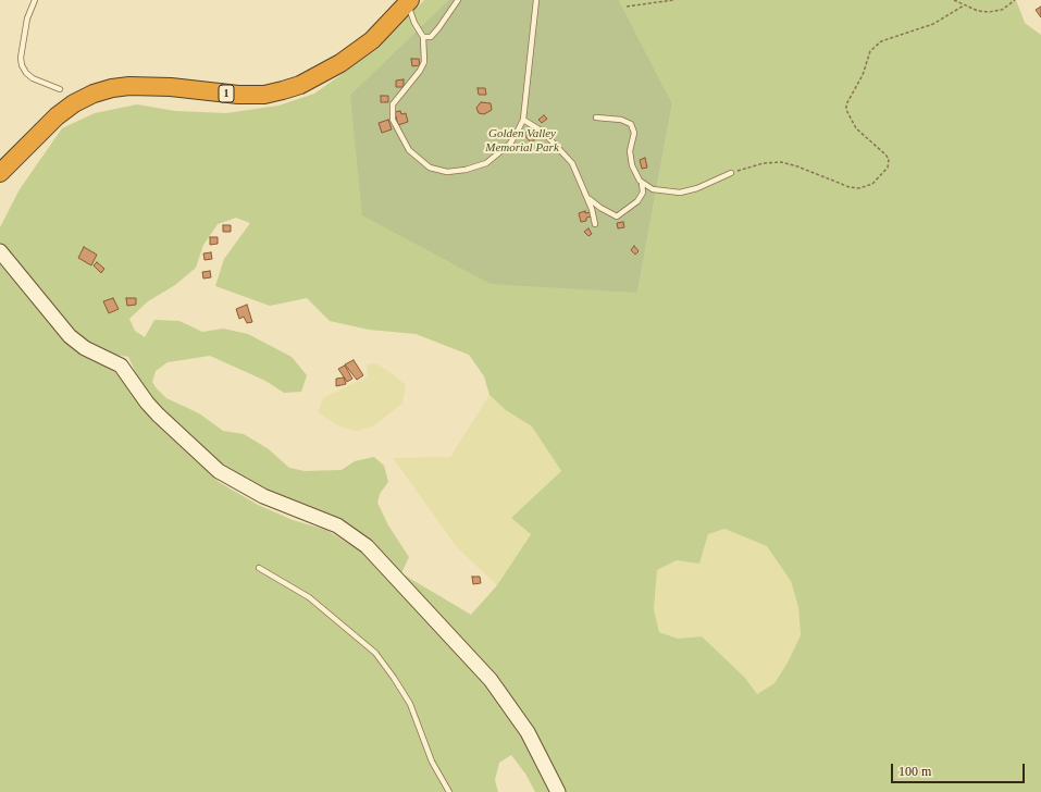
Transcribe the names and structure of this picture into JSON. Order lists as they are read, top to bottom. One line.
{"streets":{"highway":["1"]},"parks":["Golden Valley Memorial Park"],"scale_bar":"100 m"}
